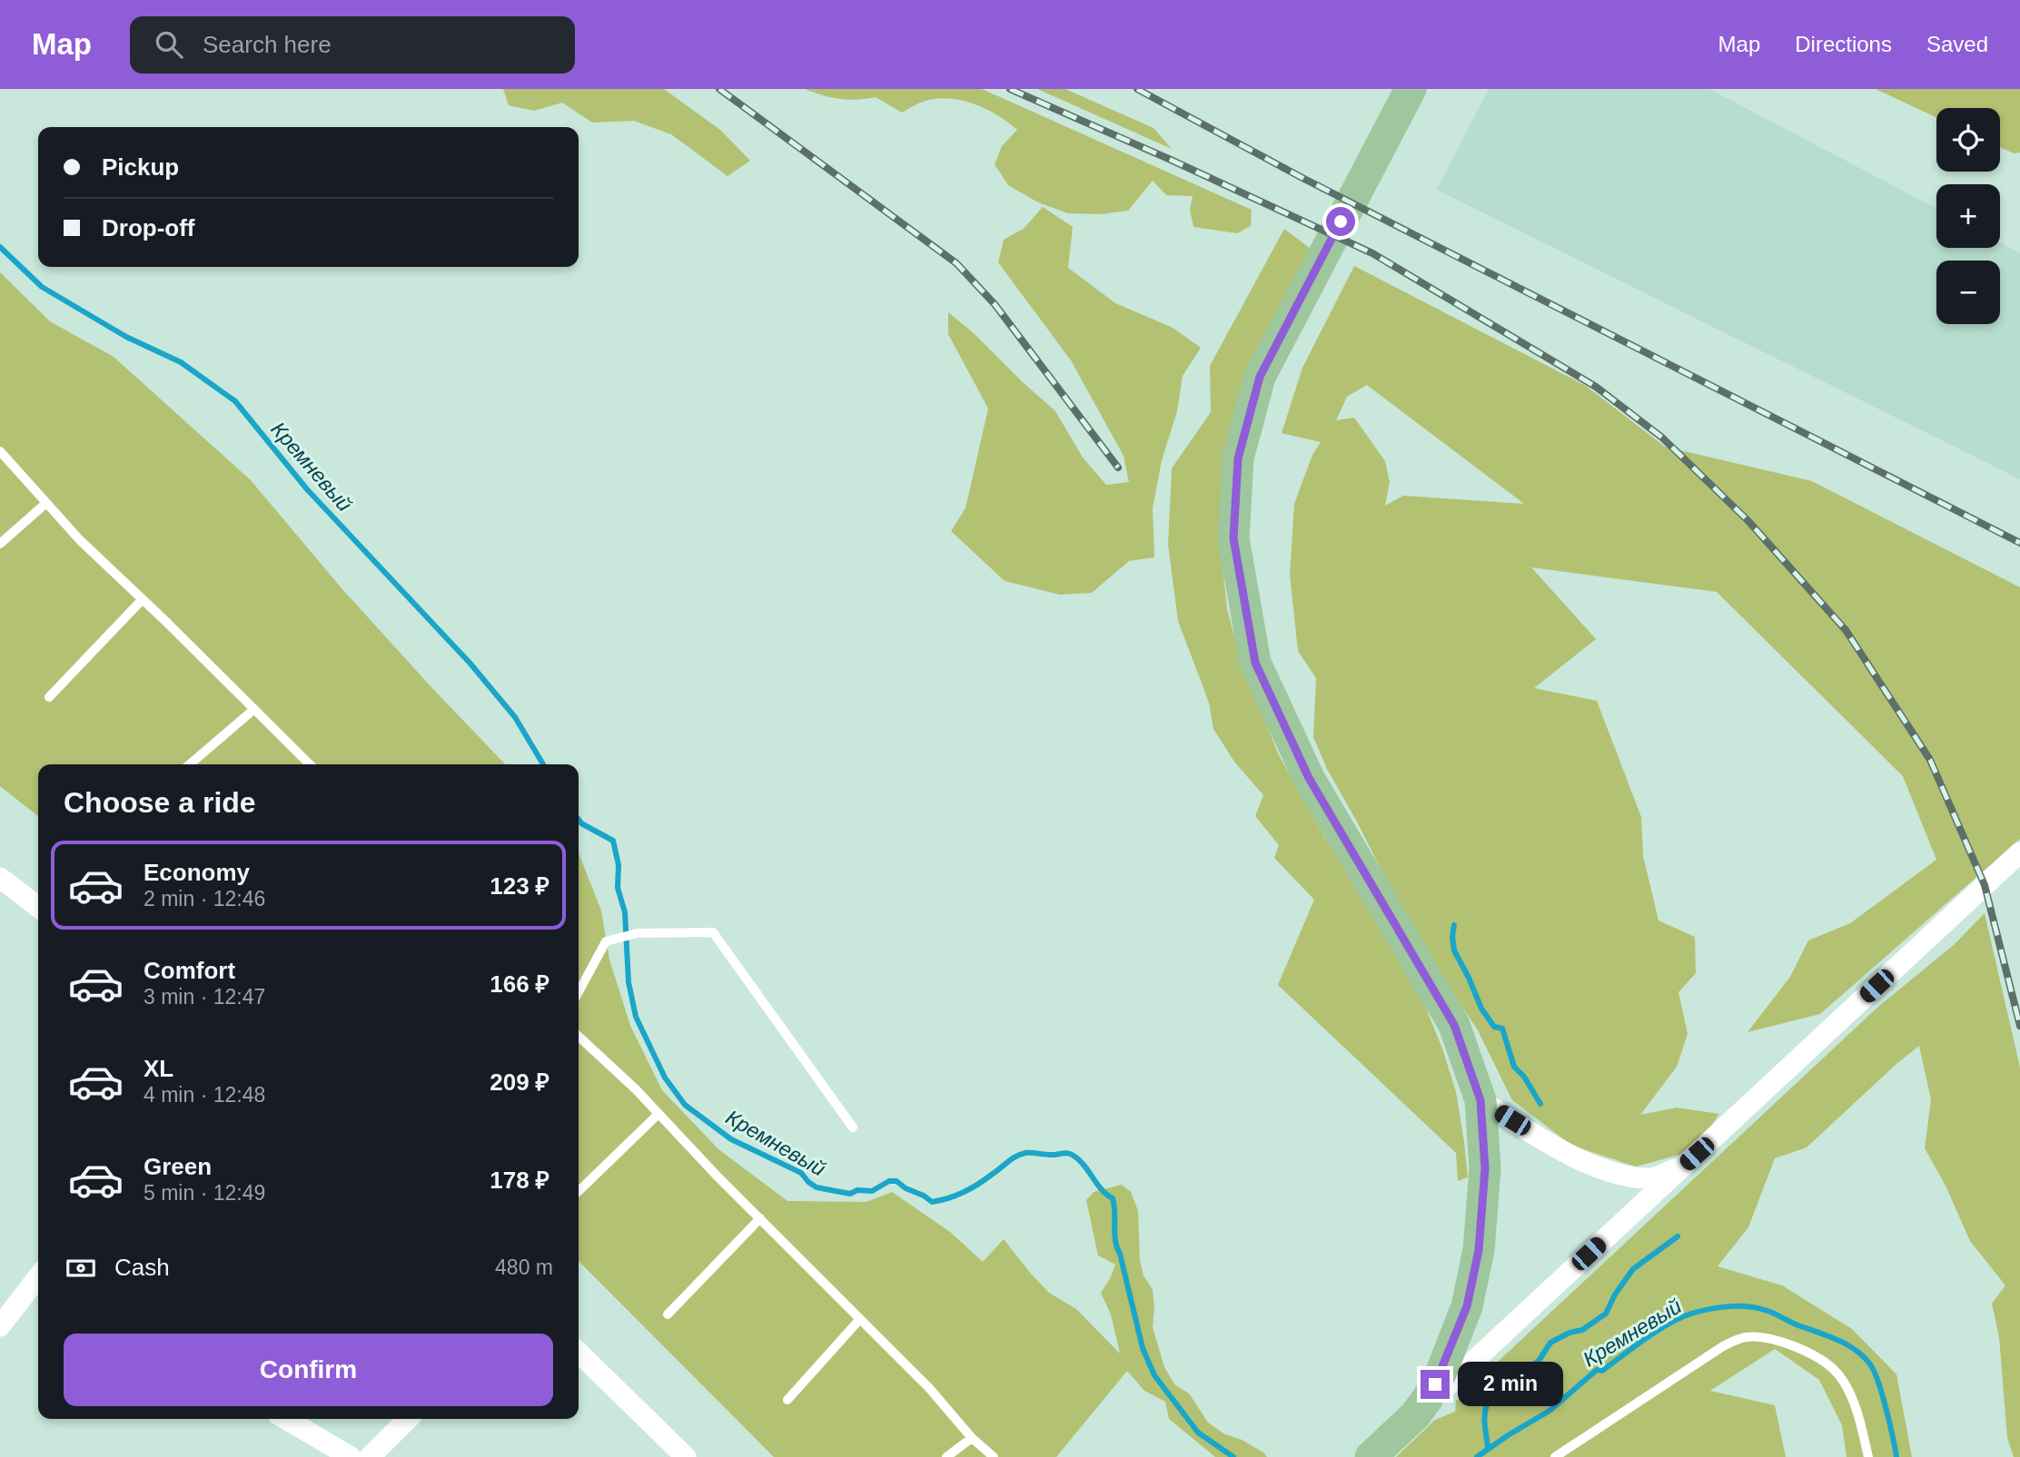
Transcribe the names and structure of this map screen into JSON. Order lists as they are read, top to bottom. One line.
{"water":["Кремневый"],"page":{"header":"Map","search":"Search here","nav":["Map","Directions","Saved"],"map_buttons":["+","−"],"banner":["Pickup","Drop-off"],"heading":"Choose a ride","list":[{"name":"Economy","note":"2 min · 12:46","value":"123 ₽"},{"name":"Comfort","note":"3 min · 12:47","value":"166 ₽"},{"name":"XL","note":"4 min · 12:48","value":"209 ₽"},{"name":"Green","note":"5 min · 12:49","value":"178 ₽"}],"pay":["Cash","480 m"],"buttons":"Confirm","bubble":"2 min"}}
